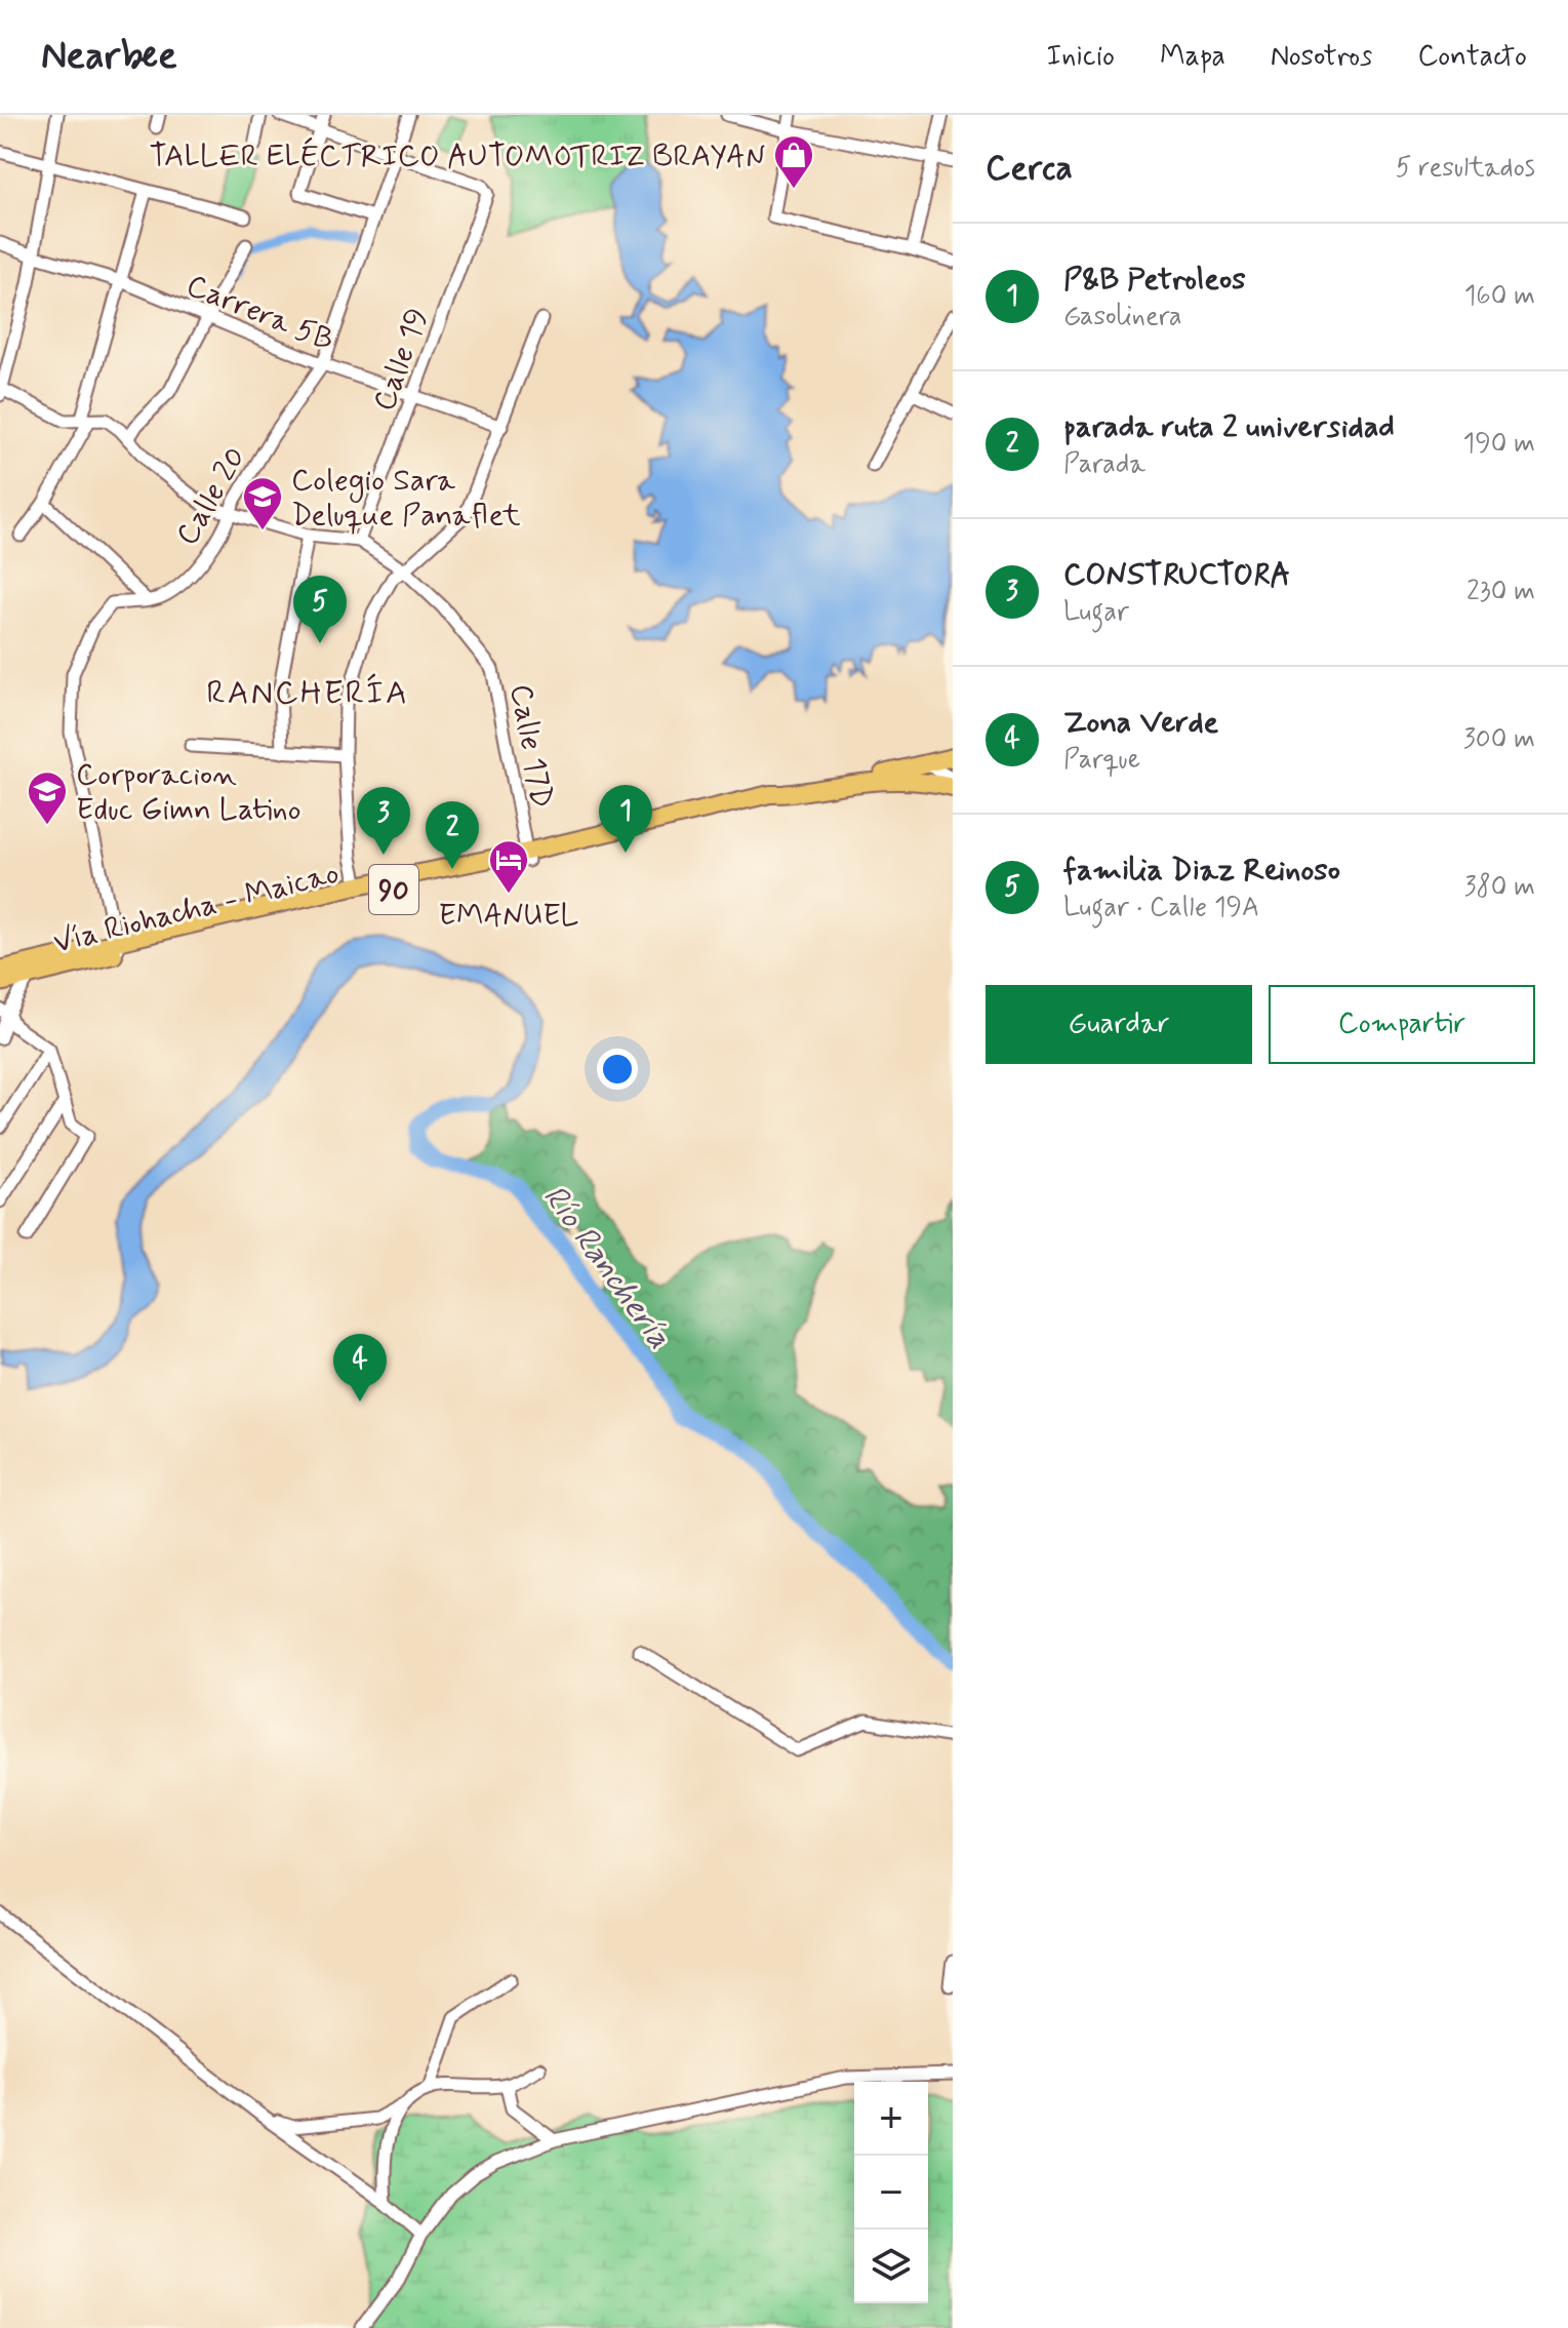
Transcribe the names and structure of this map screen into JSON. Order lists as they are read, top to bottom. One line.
{"streets":{"highway":["90","Vía Riohacha - Maicao"],"street":["Carrera 5B","Calle 19","Calle 20","Calle 17D"]},"crossings":[["Carrera 5B","Calle 19"],["Carrera 5B","Calle 20"],["Calle 19","Calle 20"],["Calle 19","Calle 17D"],["Calle 20","Vía Riohacha - Maicao"],["Calle 17D","Vía Riohacha - Maicao"],["90","Vía Riohacha - Maicao"]],"districts":["RANCHERÍA"],"water":["Río Ranchería"],"places":{"shop":["TALLER ELÉCTRICO AUTOMOTRIZ BRAYAN"],"school or university":["Colegio Sara Deluque Panaflet","Corporacion Educ Gimn Latino"],"hotel":["EMANUEL"]},"page":{"header":"Nearbee","nav":["Inicio","Mapa","Nosotros","Contacto"],"heading":["Cerca","5 resultados"],"list":[{"mark":"1","name":"P&B Petroleos","note":"Gasolinera","value":"160 m"},{"mark":"2","name":"parada ruta 2 universidad","note":"Parada","value":"190 m"},{"mark":"3","name":"CONSTRUCTORA","note":"Lugar","value":"230 m"},{"mark":"4","name":"Zona Verde","note":"Parque","value":"300 m"},{"mark":"5","name":"familia Diaz Reinoso","note":"Lugar · Calle 19A","value":"380 m"}],"pins":["5","1","3","2","4"],"buttons":["Guardar","Compartir"],"map_buttons":["+","−"]}}
